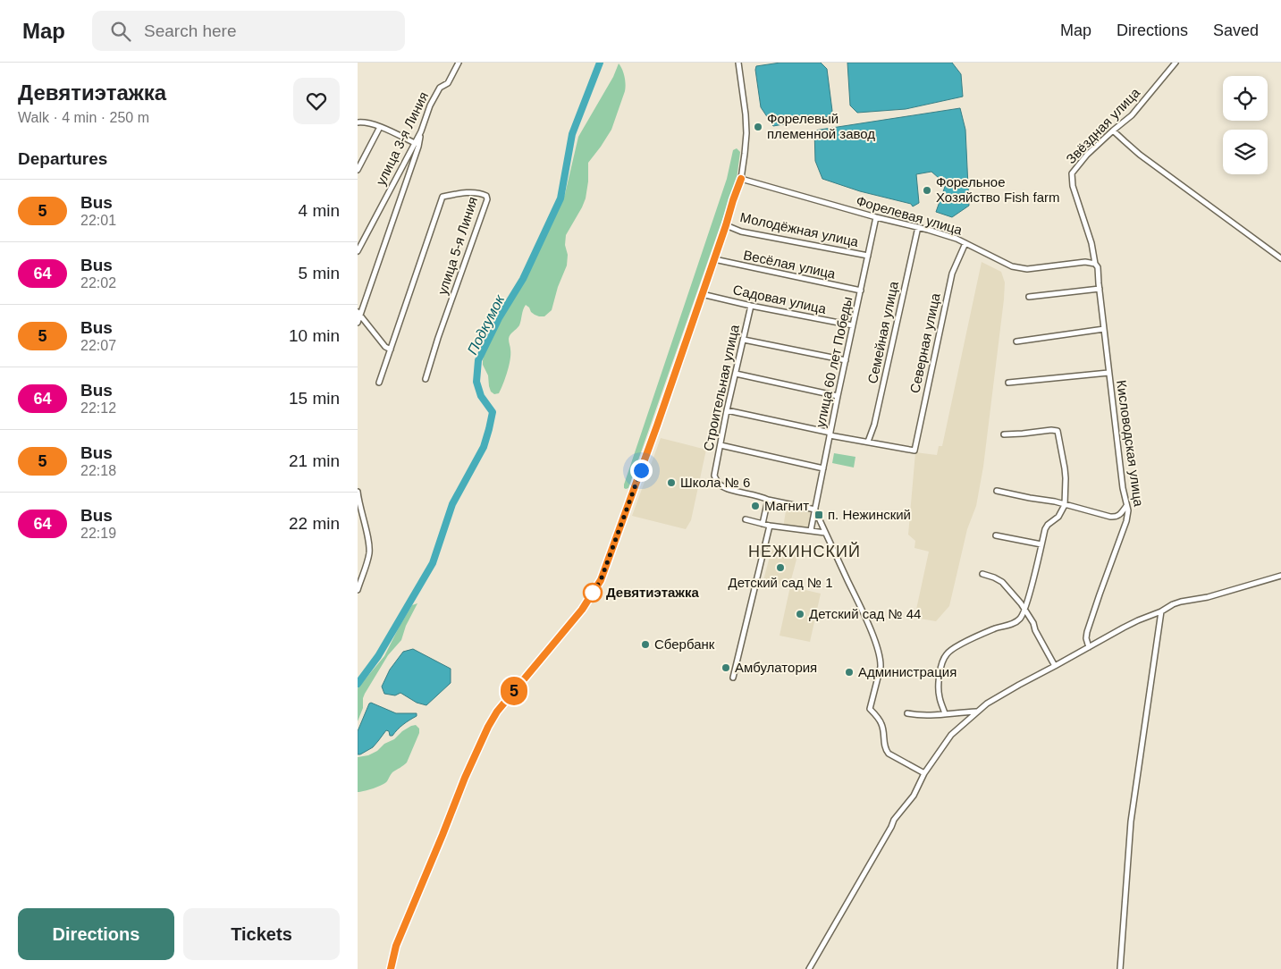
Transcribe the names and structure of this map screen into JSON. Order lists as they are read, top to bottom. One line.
{"streets":{"street":["Звёздная улица","улица 3-я Линия","Форелевая улица","Молодёжная улица","улица 5-я Линия","Весёлая улица","Садовая улица","Семейная улица","Северная улица","улица 60 лет Победы","Строительная улица","Кисловодская улица"]},"crossings":[["Звёздная улица","Форелевая улица"],["Звёздная улица","Кисловодская улица"],["Форелевая улица","Семейная улица"],["Форелевая улица","Северная улица"],["Форелевая улица","улица 60 лет Победы"],["Форелевая улица","Кисловодская улица"],["Молодёжная улица","улица 60 лет Победы"],["Весёлая улица","улица 60 лет Победы"],["Садовая улица","улица 60 лет Победы"],["Садовая улица","Строительная улица"],["Семейная улица","Северная улица"]],"districts":["НЕЖИНСКИЙ"],"water":["Подкумок"],"places":{"other":["Форелевый племенной завод","Форельное Хозяйство Fish farm","Школа № 6","Магнит","Детский сад № 1","Девятиэтажка","Детский сад № 44","Сбербанк","Амбулатория","Администрация"],"transit":["п. Нежинский"]},"lines":["bus line 5"],"page":{"header":"Map","search":"Search here","nav":["Map","Directions","Saved"],"heading":[["Девятиэтажка","Walk · 4 min · 250 m"],"Departures"],"on_map":"5","list":[{"mark":"5","name":"Bus","note":"22:01","value":"4 min"},{"mark":"64","name":"Bus","note":"22:02","value":"5 min"},{"mark":"5","name":"Bus","note":"22:07","value":"10 min"},{"mark":"64","name":"Bus","note":"22:12","value":"15 min"},{"mark":"5","name":"Bus","note":"22:18","value":"21 min"},{"mark":"64","name":"Bus","note":"22:19","value":"22 min"}],"buttons":["Directions","Tickets"]}}
